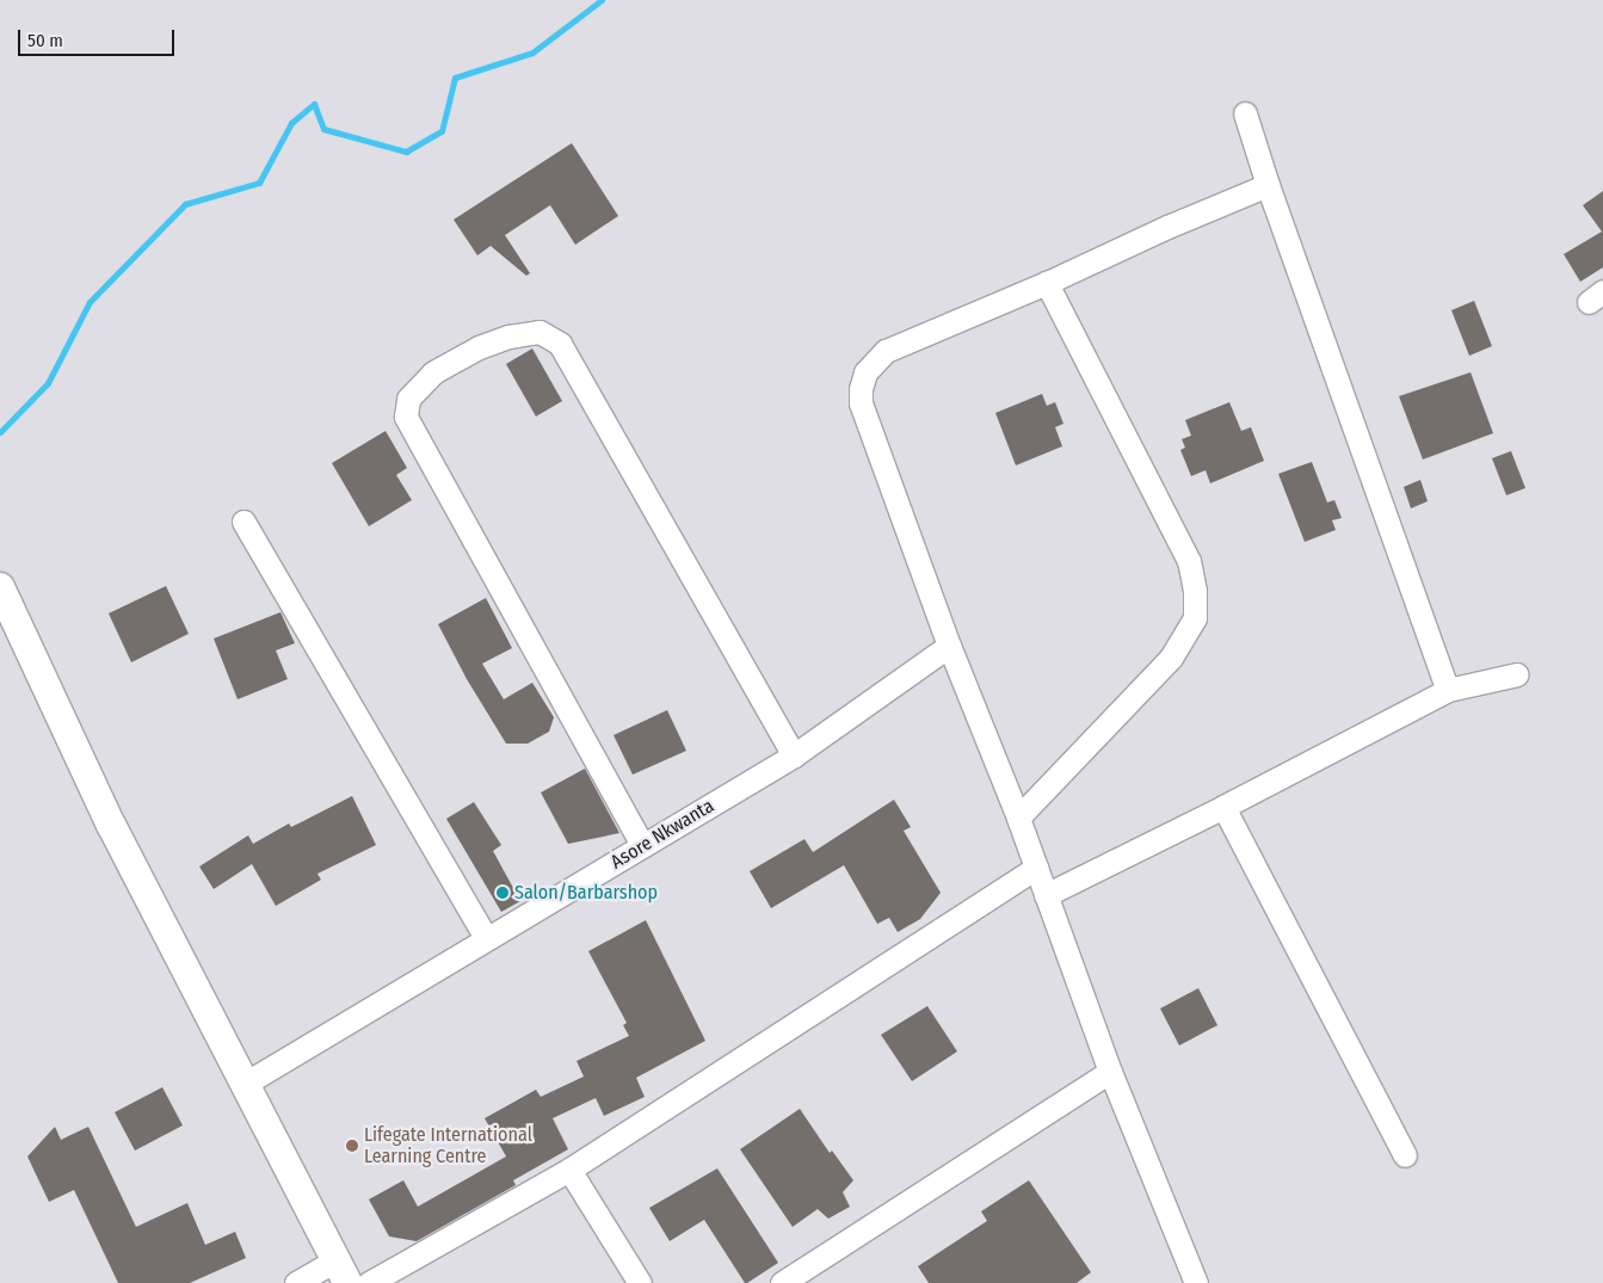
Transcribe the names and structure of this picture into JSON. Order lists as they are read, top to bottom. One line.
{"streets":{"street":["Asore Nkwanta"]},"places":["Salon/Barbarshop","Lifegate International Learning Centre"],"scale_bar":"50 m"}
